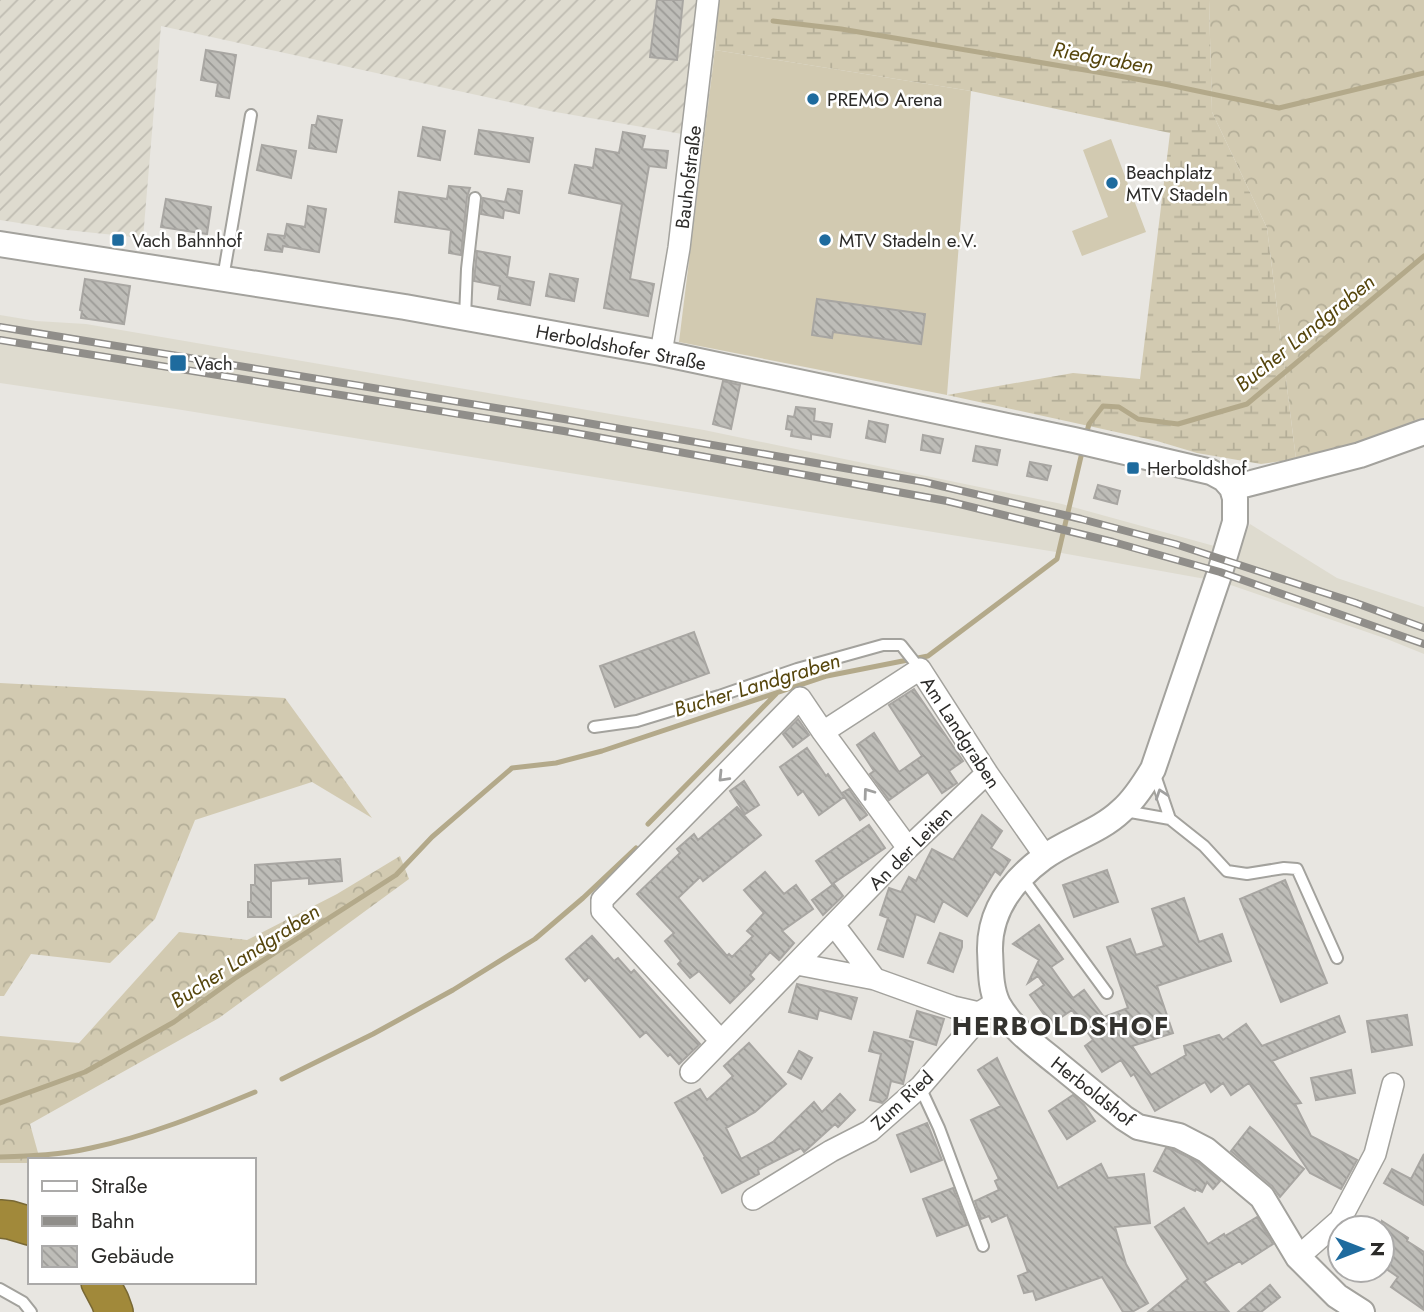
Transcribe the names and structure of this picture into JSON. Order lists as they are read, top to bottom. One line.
{"streets":{"street":["Bauhofstraße","Herboldshofer Straße","Am Landgraben","An der Leiten","Herboldshof","Zum Ried"]},"crossings":[["Bauhofstraße","Herboldshofer Straße"],["Herboldshofer Straße","Herboldshof"],["Am Landgraben","An der Leiten"],["Am Landgraben","Herboldshof"],["Herboldshof","Zum Ried"]],"districts":["HERBOLDSHOF"],"water":["Riedgraben","Bucher Landgraben"],"places":{"other":["PREMO Arena","Beachplatz MTV Stadeln","MTV Stadeln e.V."],"transit":["Vach Bahnhof","Vach","Herboldshof"]},"legend":["Straße","Bahn","Gebäude"],"north":"right"}
